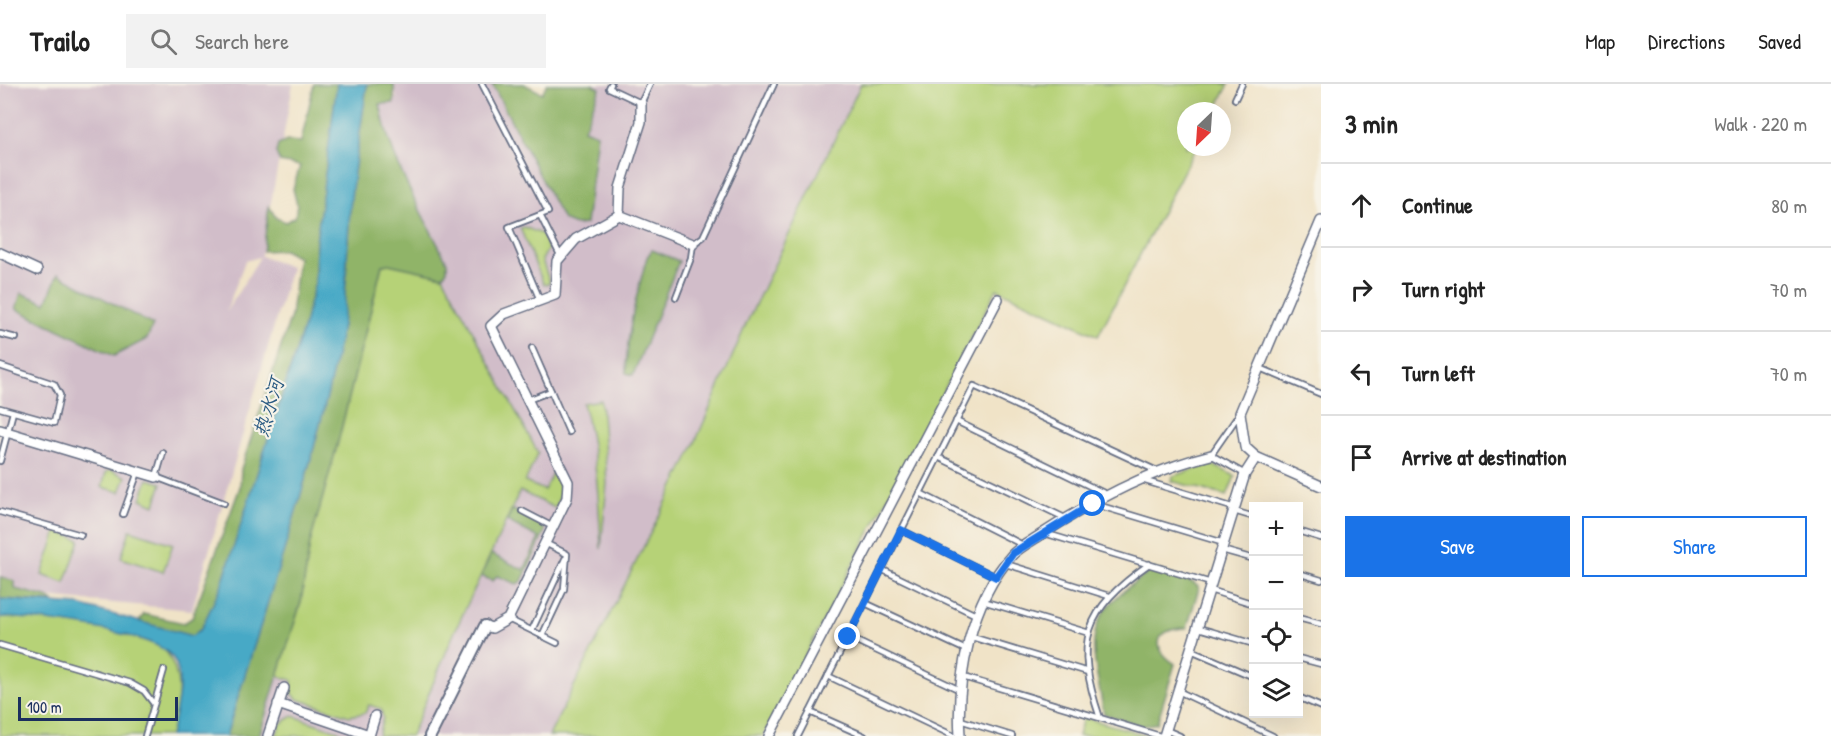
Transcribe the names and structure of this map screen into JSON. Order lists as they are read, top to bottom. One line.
{"water":["热水河"],"scale_bar":"100 m","north":"bottom left","page":{"header":"Trailo","search":"Search here","nav":["Map","Directions","Saved"],"heading":["3 min","Walk · 220 m"],"list":[["Continue","80 m"],["Turn right","70 m"],["Turn left","70 m"],"Arrive at destination"],"buttons":["Save","Share"],"map_buttons":["+","−"],"scale":"100 m"}}
